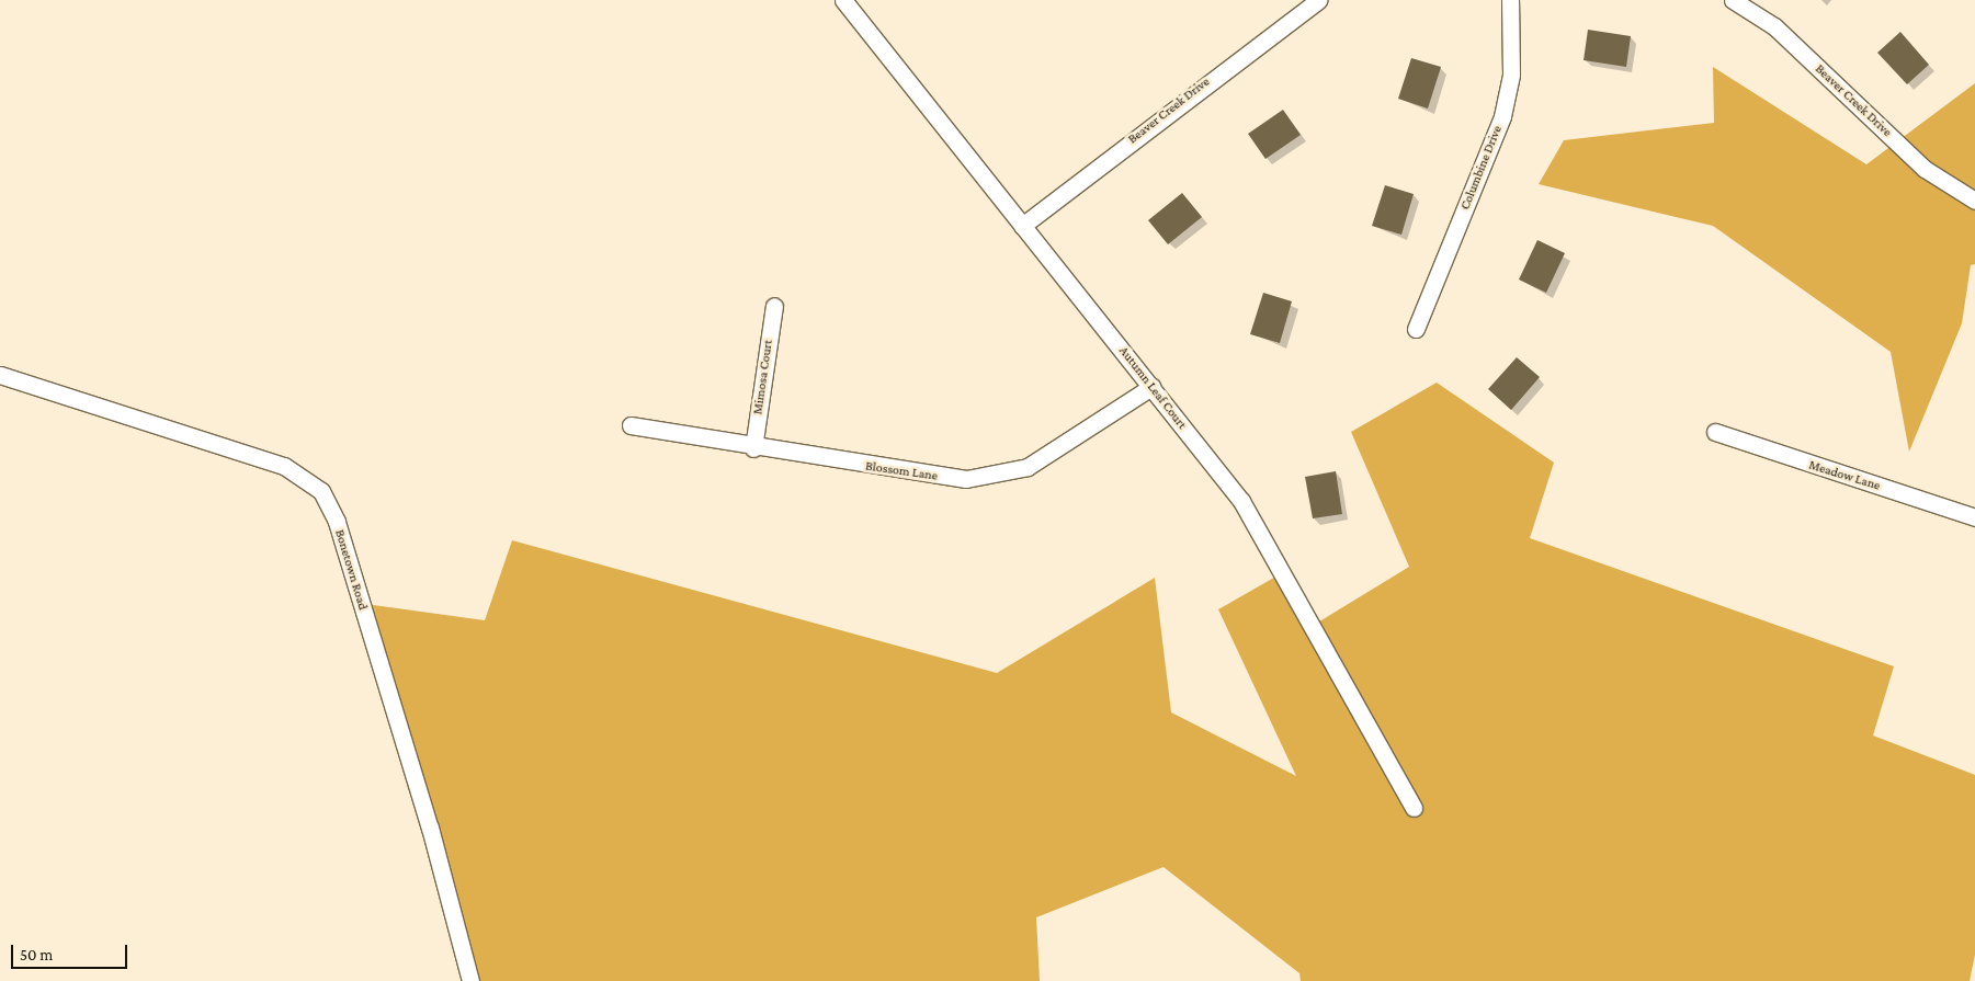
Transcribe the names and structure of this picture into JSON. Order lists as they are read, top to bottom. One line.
{"streets":{"street":["Beaver Creek Drive","Columbine Drive","Mimosa Court","Autumn Leaf Court","Blossom Lane","Meadow Lane","Bonetown Road"]},"crossings":[["Beaver Creek Drive","Autumn Leaf Court"],["Mimosa Court","Blossom Lane"],["Autumn Leaf Court","Blossom Lane"]],"scale_bar":"50 m"}
